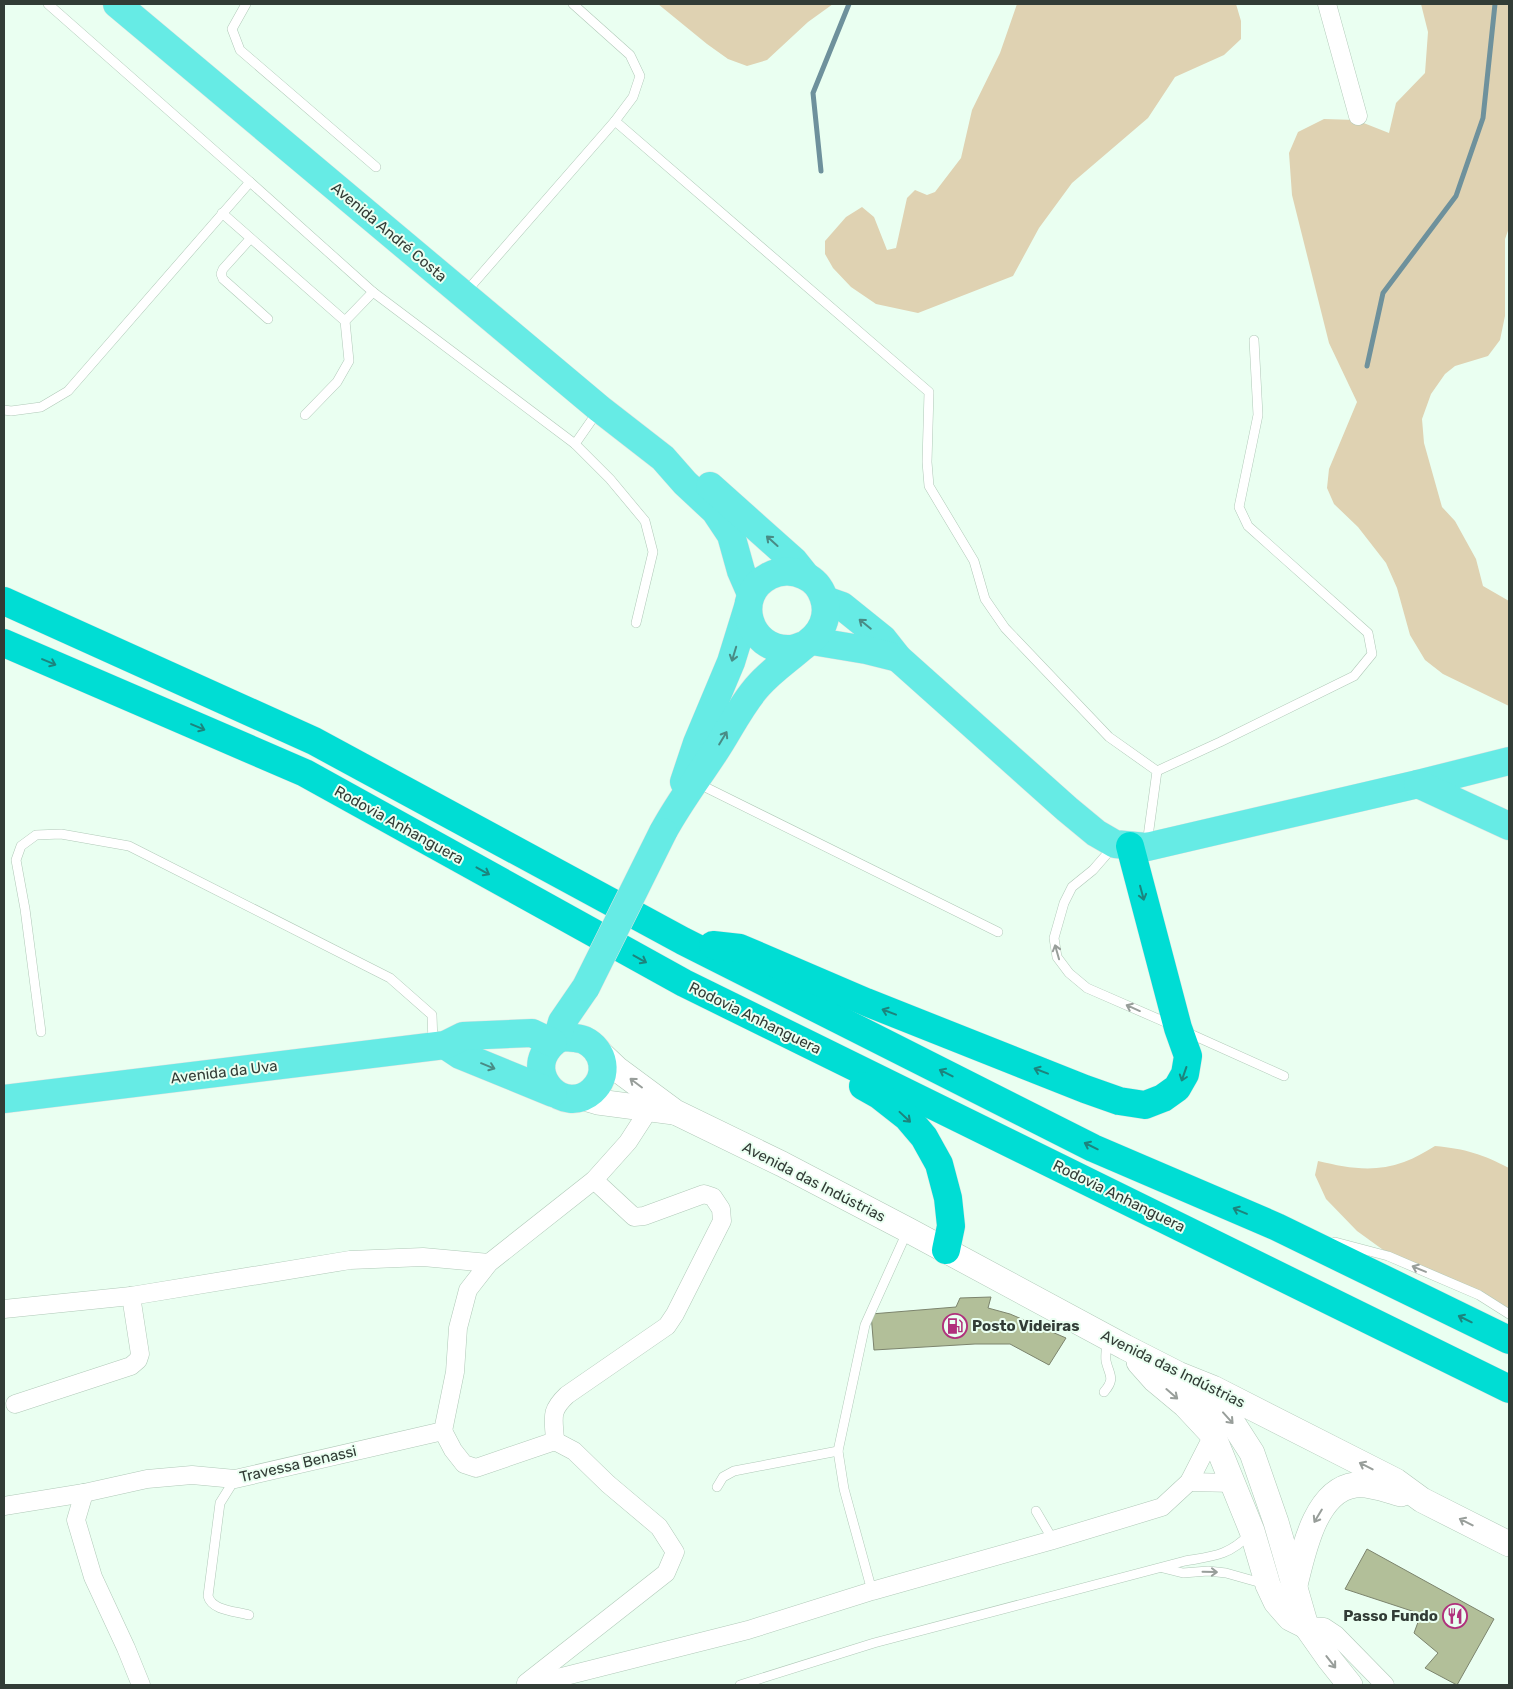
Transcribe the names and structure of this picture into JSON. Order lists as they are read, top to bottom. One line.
{"streets":{"highway":["Rodovia Anhanguera"],"main road":["Avenida André Costa","Avenida da Uva","Avenida das Indústrias"],"street":["Travessa Benassi"]},"crossings":[["Avenida da Uva","Avenida das Indústrias"]],"places":{"fuel station":["Posto Videiras"],"restaurant":["Passo Fundo"]}}
